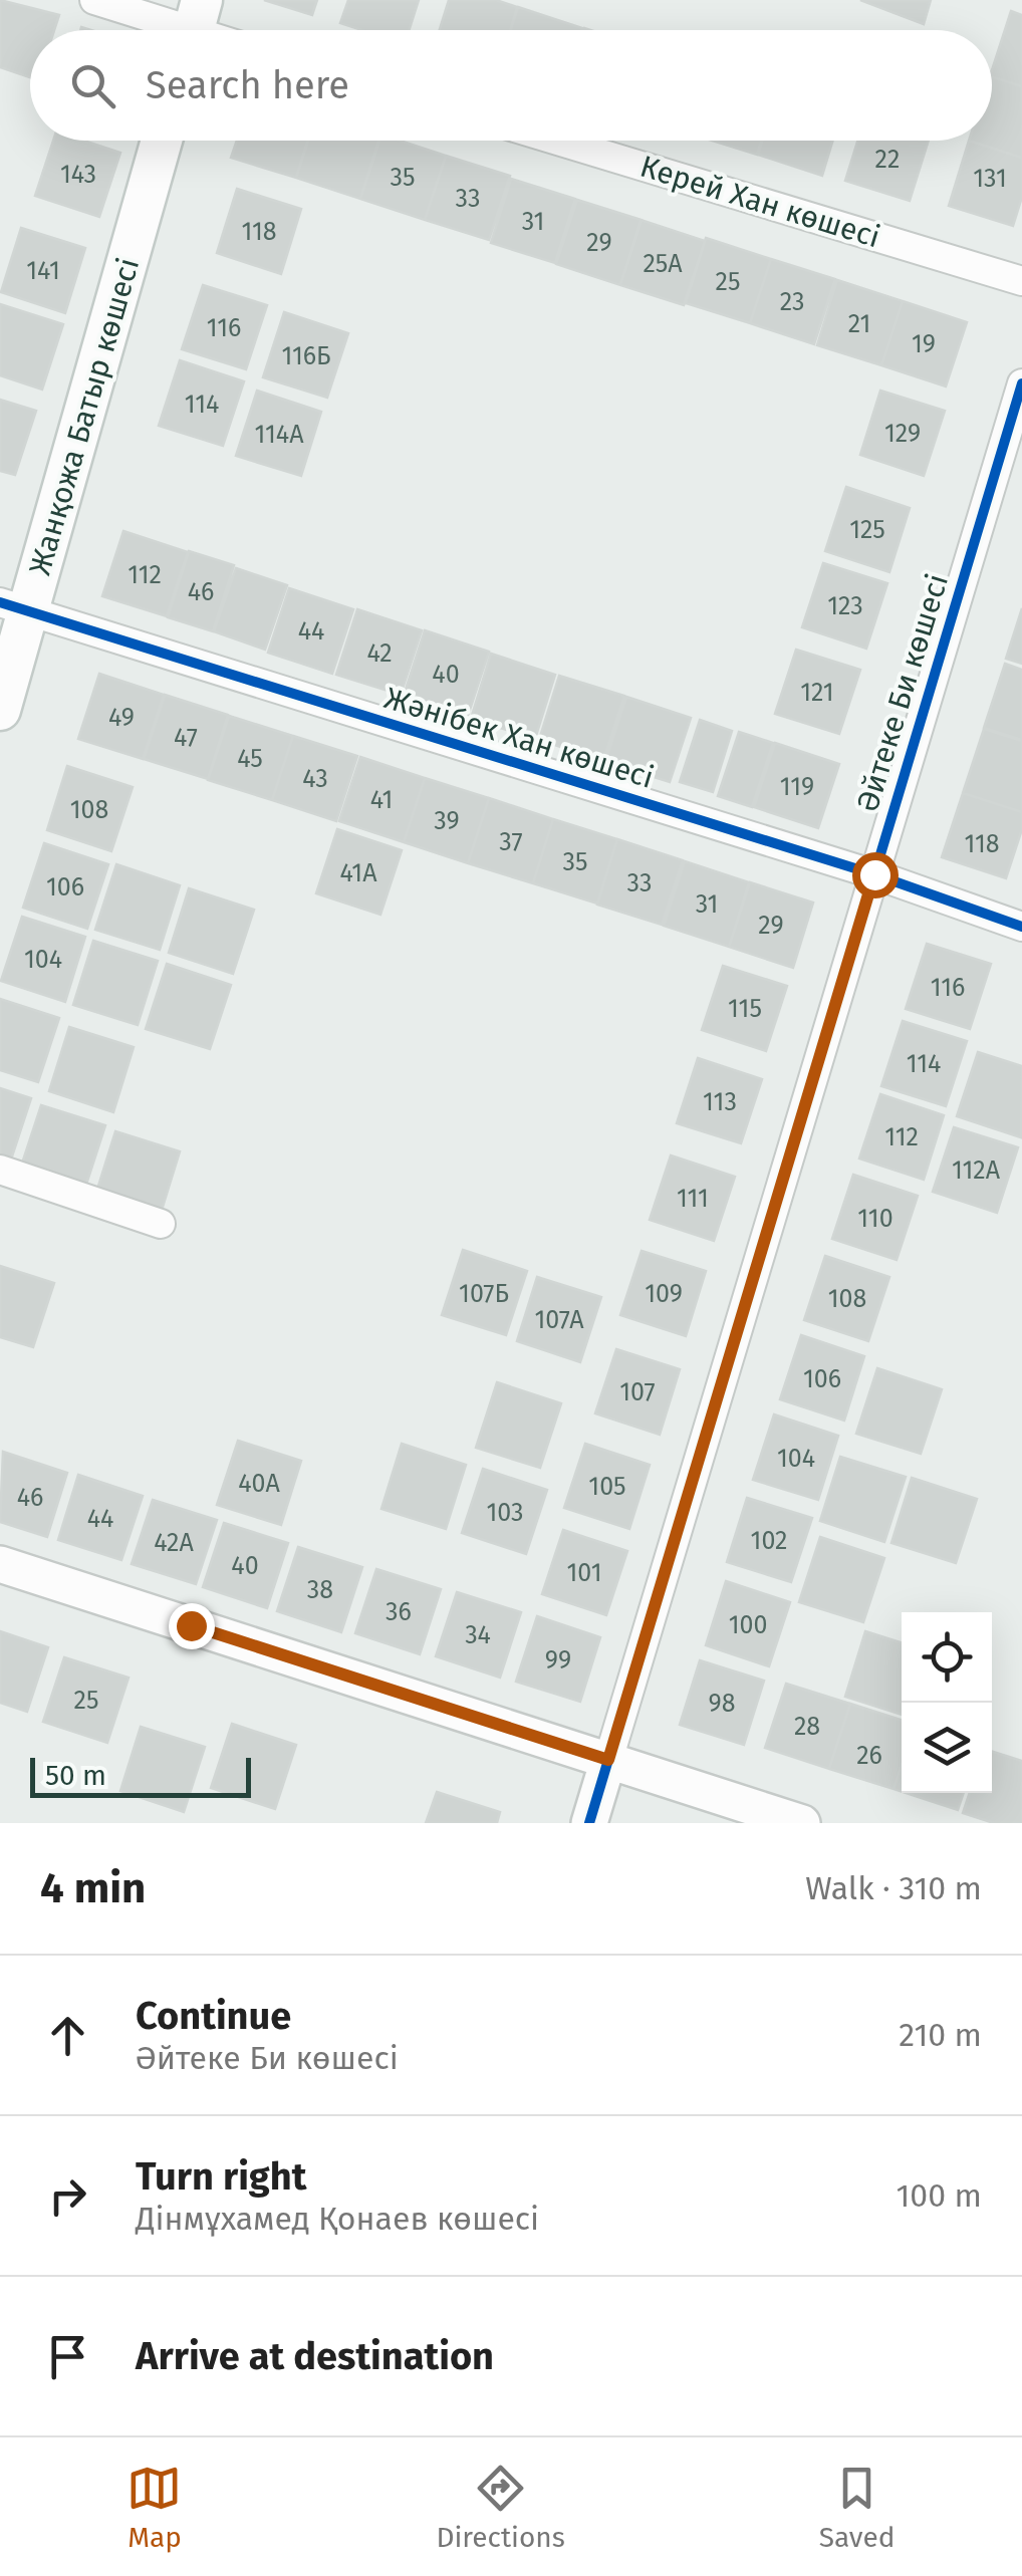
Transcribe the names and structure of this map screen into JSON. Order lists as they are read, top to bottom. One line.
{"streets":{"main road":["Жанқожа Батыр көшесі"],"street":["Керей Хан көшесі","Әйтеке Би көшесі","Жәнібек Хан көшесі"]},"crossings":[["Жанқожа Батыр көшесі","Жәнібек Хан көшесі"],["Әйтеке Би көшесі","Жәнібек Хан көшесі"]],"house_numbers":["22","143","35","131","33","31","118","29","25А","141","25","23","21","116","19","116Б","114","129","114А","125","112","46","123","44","42","40","121","49","47","45","43","119","41","108","39","37","118","35","41А","33","106","31","29","104","116","115","114","113","112","112А","111","110","107Б","109","108","107А","106","107","104","40А","105","46","103","44","102","42А","40","101","38","36","100","34","99","25","98","28","26"],"scale_bar":"50 m","page":{"search":"Search here","scale":"50 m","heading":["4 min","Walk · 310 m"],"list":[["Continue","Әйтеке Би көшесі","210 m"],["Turn right","Дінмұхамед Қонаев көшесі","100 m"],"Arrive at destination"],"nav":["Map","Directions","Saved"]}}
